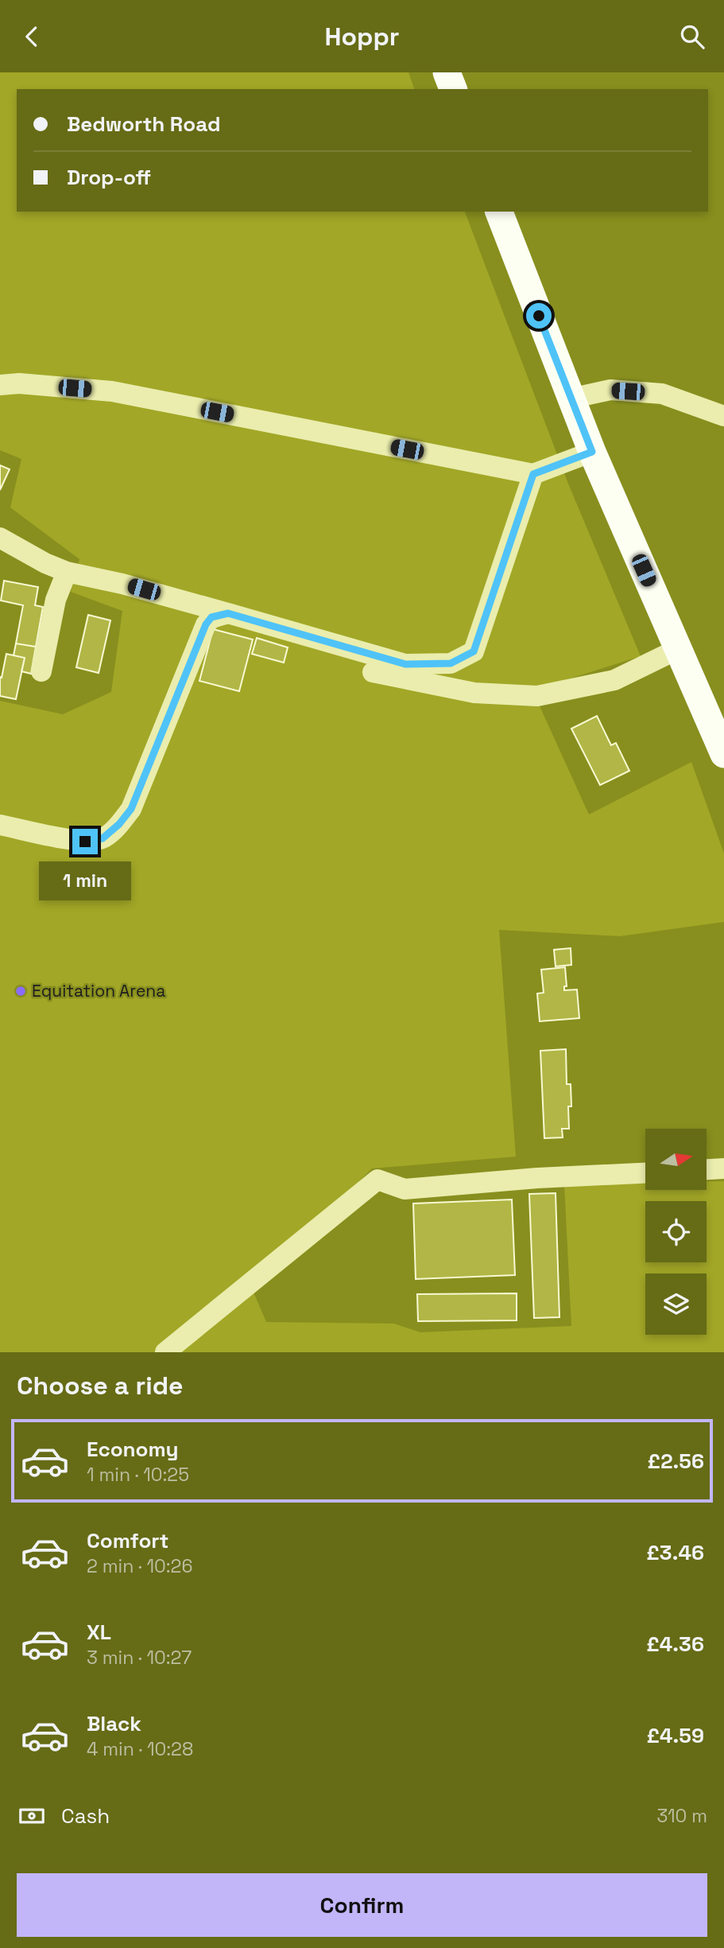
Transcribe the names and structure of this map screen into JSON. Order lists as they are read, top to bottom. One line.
{"places":["Equitation Arena"],"north":"right","page":{"header":"Hoppr","banner":["Bedworth Road","Drop-off"],"bubble":"1 min","heading":"Choose a ride","list":[{"name":"Economy","note":"1 min · 10:25","value":"£2.56"},{"name":"Comfort","note":"2 min · 10:26","value":"£3.46"},{"name":"XL","note":"3 min · 10:27","value":"£4.36"},{"name":"Black","note":"4 min · 10:28","value":"£4.59"}],"pay":["Cash","310 m"],"buttons":"Confirm"}}
